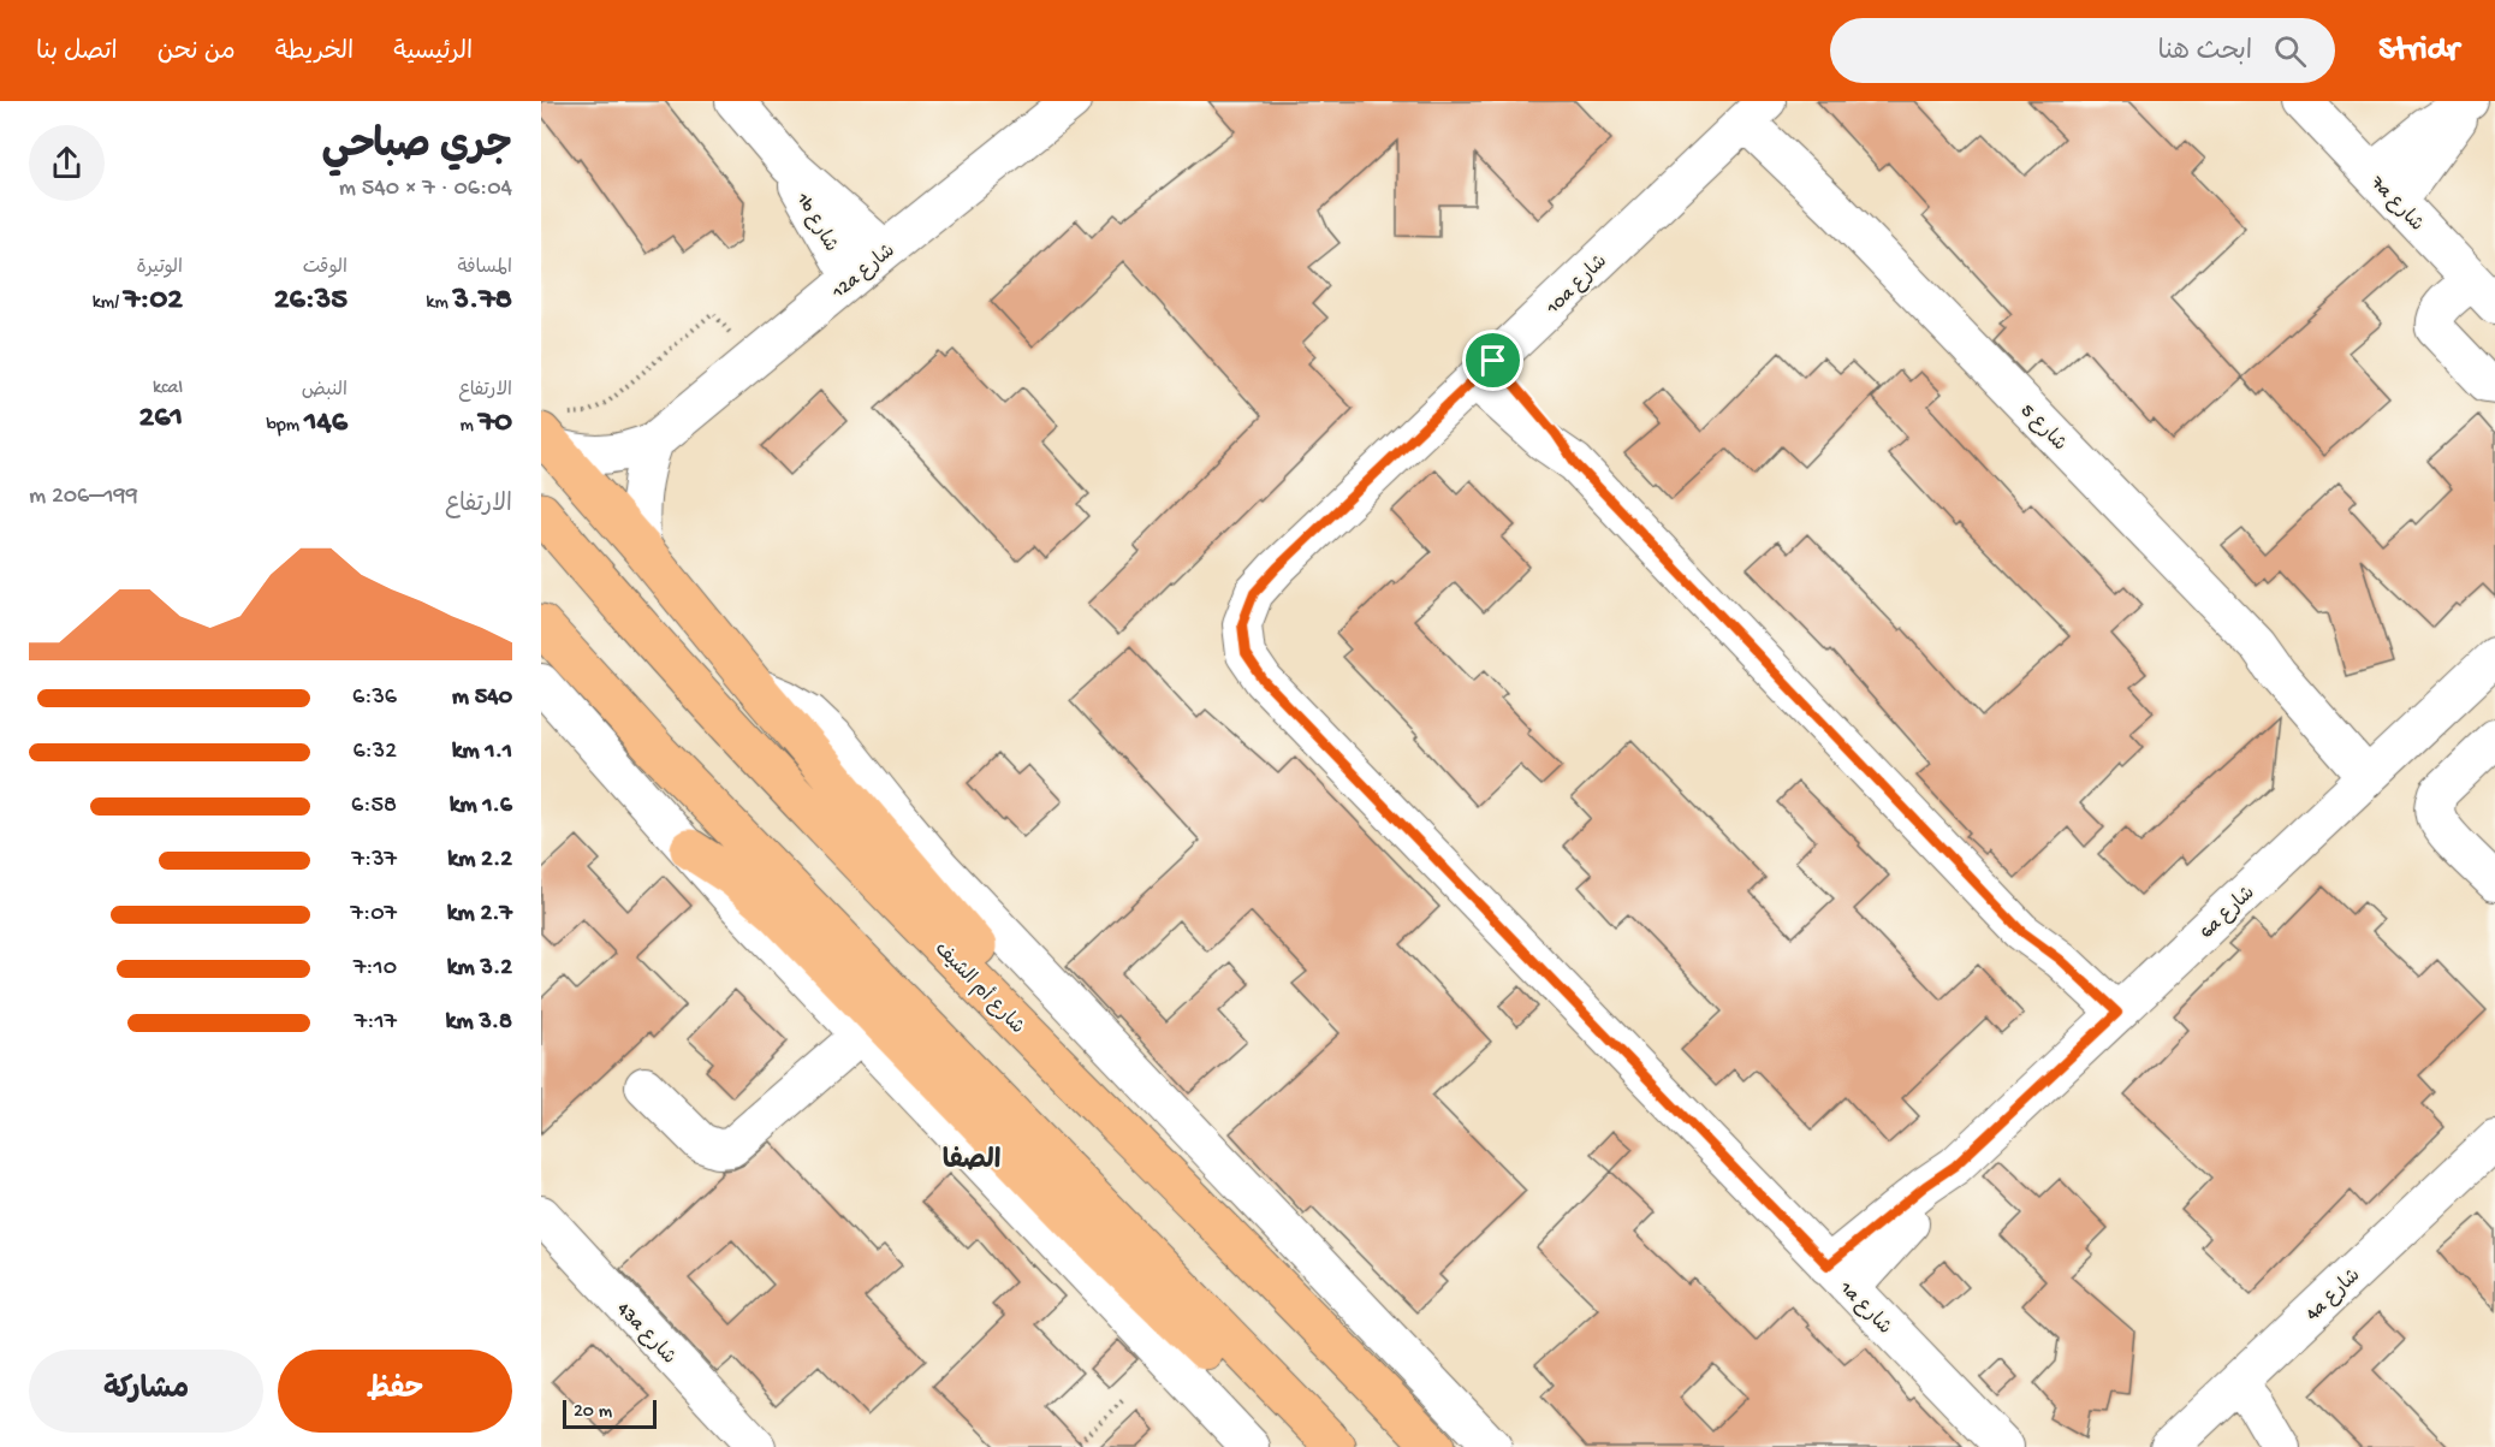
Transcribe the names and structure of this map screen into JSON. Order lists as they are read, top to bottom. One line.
{"streets":{"main road":["شارع أم الشيف"],"street":["7a شارع","1b شارع","12a شارع","10a شارع","شارع 5","6a شارع","4a شارع","1a شارع","43a شارع"]},"crossings":[["1b شارع","12a شارع"],["10a شارع","شارع 5"],["10a شارع","1a شارع"],["شارع 5","6a شارع"],["6a شارع","1a شارع"]],"districts":["الصفا"],"scale_bar":"20 m","page":{"header":"Stridr","search":"ابحث هنا","nav":["الرئيسية","الخريطة","من نحن","اتصل بنا"],"heading":["جري صباحي","06:04 · 7 × 540 m"],"stats":[["المسافة","3.78 km"],["الوقت","26:35"],["الوتيرة","7:02 /km"],["الارتفاع","70 m"],["النبض","146 bpm"],["kcal","261"]],"chart":["الارتفاع","199–206 m"],"list":[{"name":"540 m","note":"6:36"},{"name":"1.1 km","note":"6:32"},{"name":"1.6 km","note":"6:58"},{"name":"2.2 km","note":"7:37"},{"name":"2.7 km","note":"7:07"},{"name":"3.2 km","note":"7:10"},{"name":"3.8 km","note":"7:17"}],"buttons":["حفظ","مشاركة"],"scale":"20 m"}}
